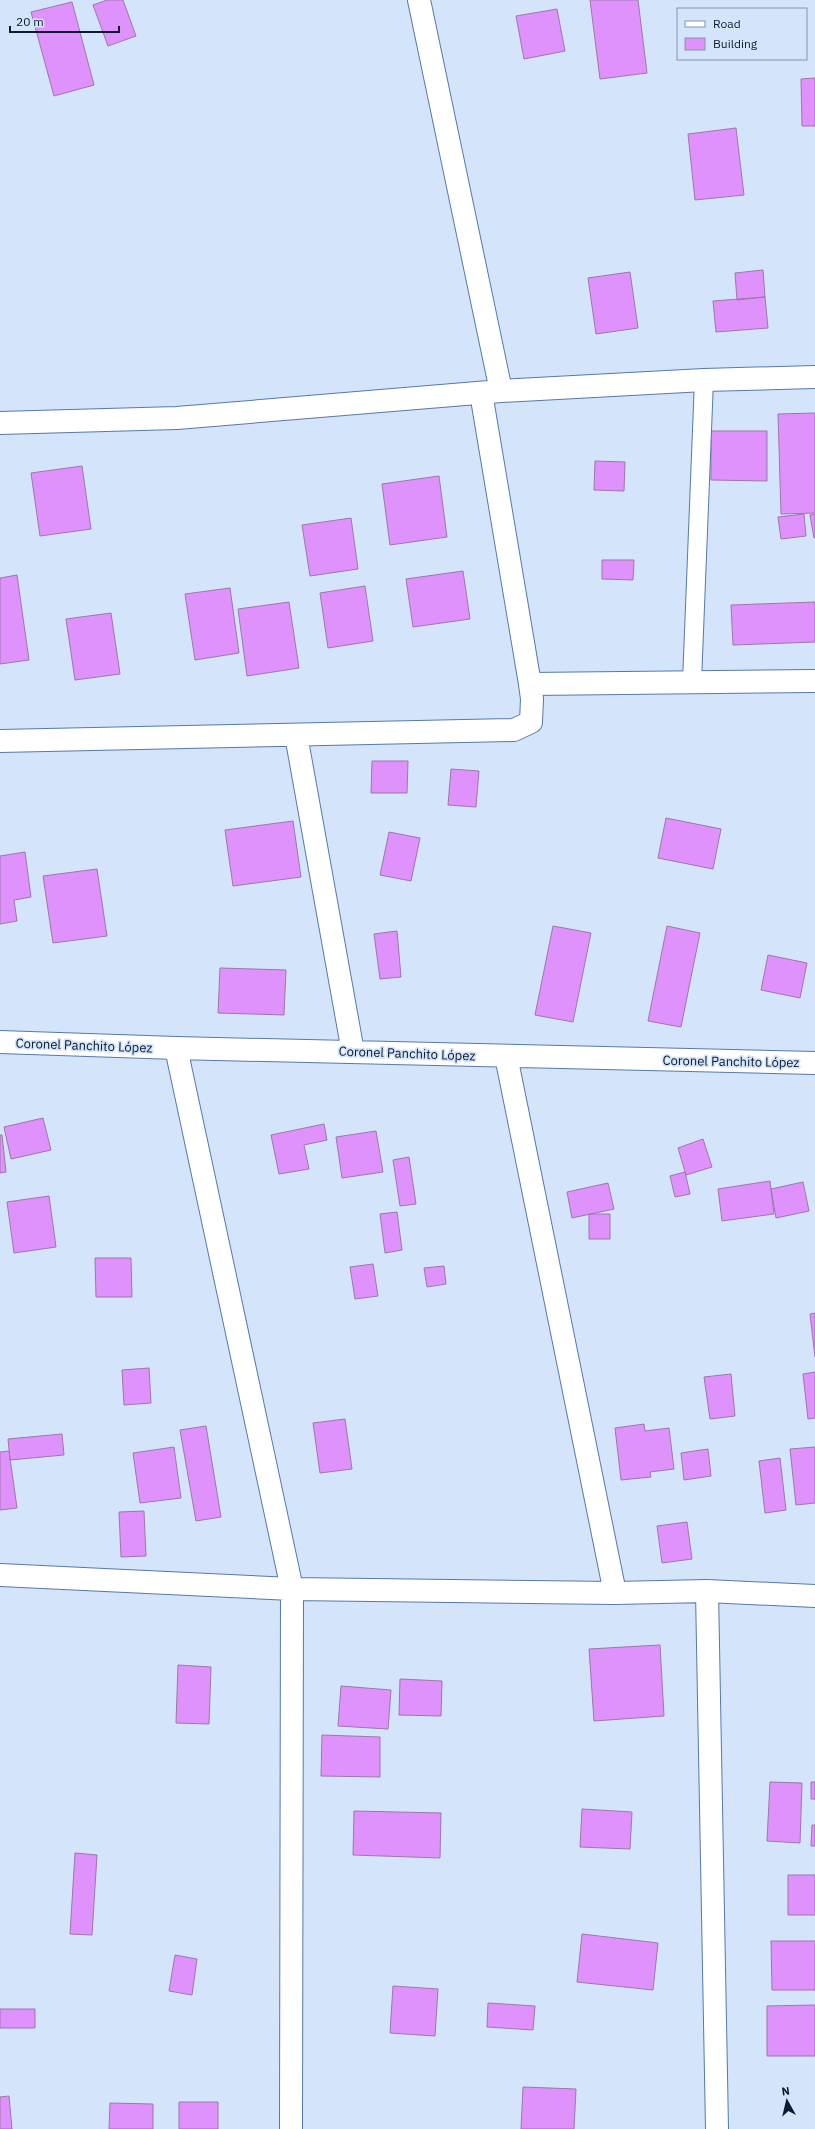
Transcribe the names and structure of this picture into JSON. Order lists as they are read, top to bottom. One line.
{"streets":{"street":["Coronel Panchito López"]},"legend":["Road","Building"],"scale_bar":"20 m","north":"top"}
